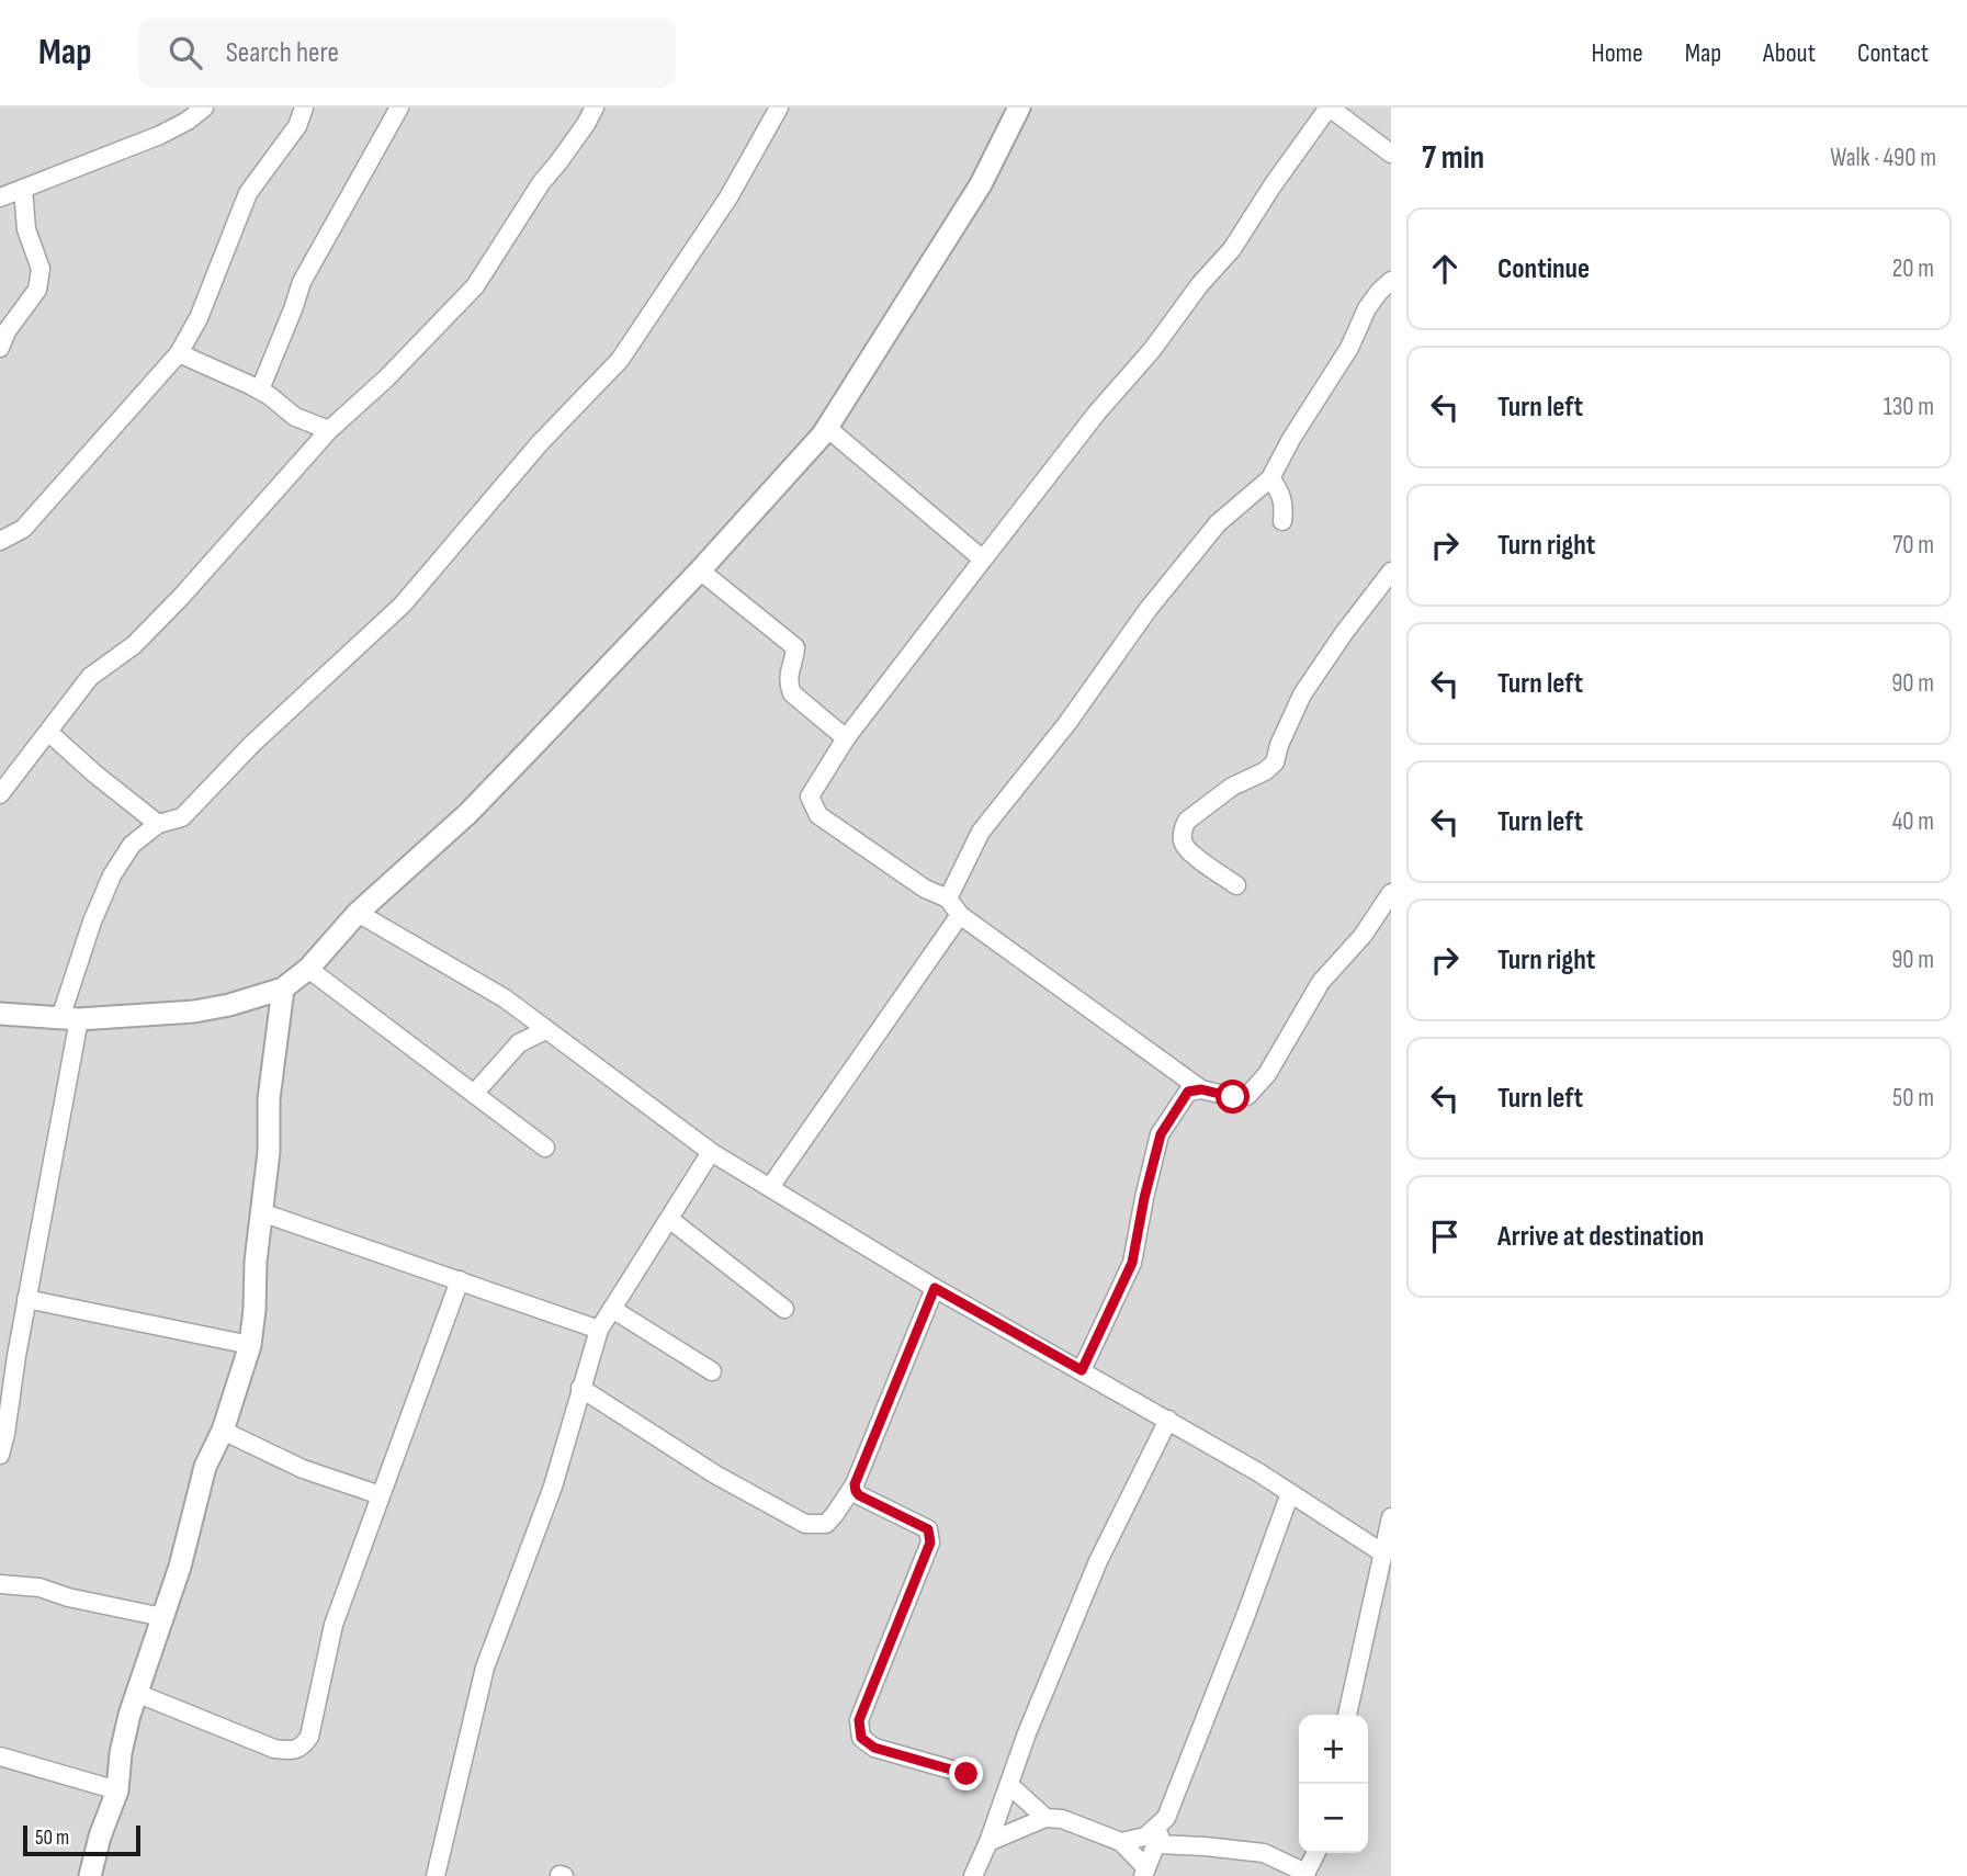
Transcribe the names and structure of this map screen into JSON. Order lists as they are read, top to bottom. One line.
{"scale_bar":"50 m","page":{"header":"Map","search":"Search here","nav":["Home","Map","About","Contact"],"heading":["7 min","Walk · 490 m"],"list":[["Continue","20 m"],["Turn left","130 m"],["Turn right","70 m"],["Turn left","90 m"],["Turn left","40 m"],["Turn right","90 m"],["Turn left","50 m"],"Arrive at destination"],"map_buttons":["+","−"],"scale":"50 m"}}
